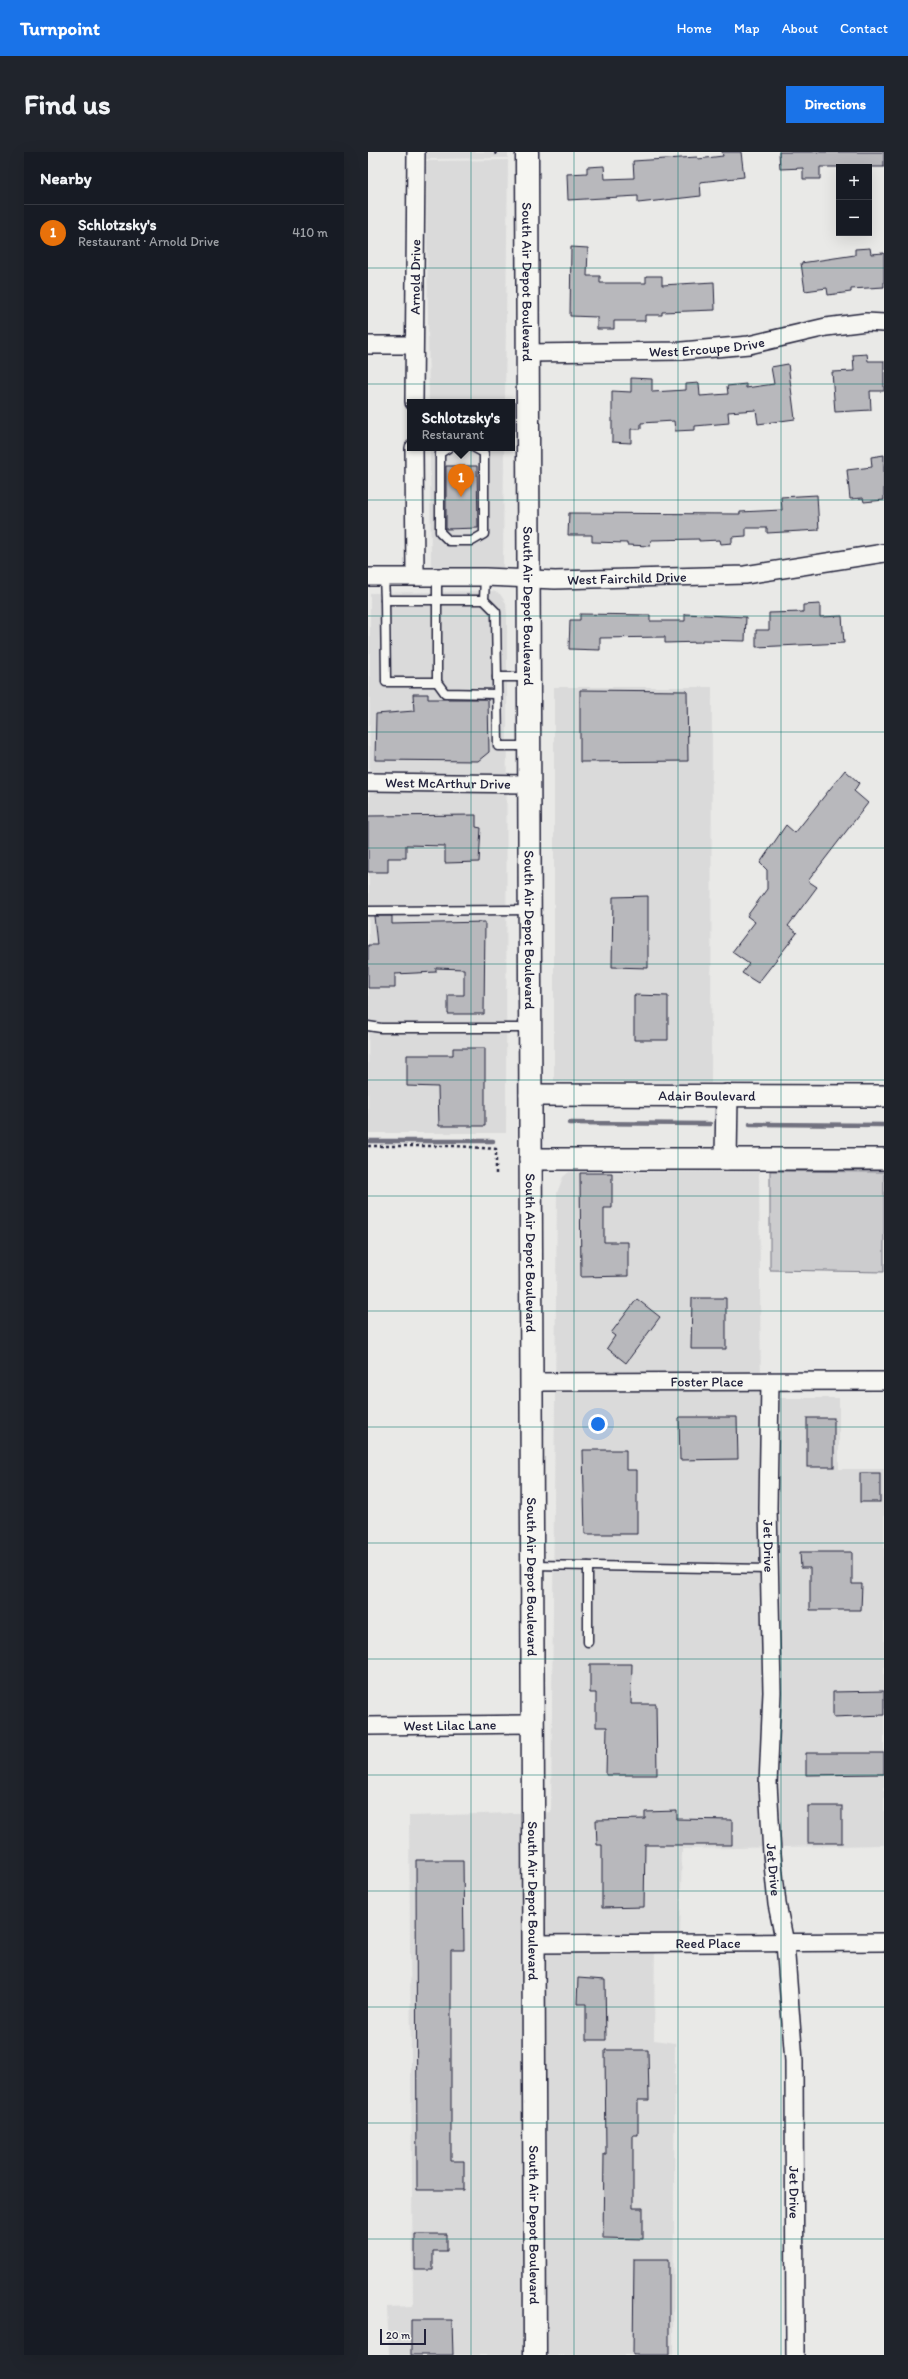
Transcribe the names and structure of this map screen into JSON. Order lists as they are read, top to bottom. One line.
{"streets":{"main road":["South Air Depot Boulevard"],"street":["Arnold Drive","West Ercoupe Drive","West Fairchild Drive","West McArthur Drive","Adair Boulevard","Foster Place","Jet Drive","West Lilac Lane","Reed Place"]},"crossings":[["South Air Depot Boulevard","West Ercoupe Drive"],["South Air Depot Boulevard","West Fairchild Drive"],["South Air Depot Boulevard","West McArthur Drive"],["South Air Depot Boulevard","Adair Boulevard"],["South Air Depot Boulevard","Foster Place"],["South Air Depot Boulevard","West Lilac Lane"],["South Air Depot Boulevard","Reed Place"],["Foster Place","Jet Drive"],["Jet Drive","Reed Place"]],"scale_bar":"20 m","page":{"header":"Turnpoint","nav":["Home","Map","About","Contact"],"buttons":"Directions","title":"Find us","heading":"Nearby","map_buttons":["+","−"],"list":[{"mark":"1","name":"Schlotzsky's","note":"Restaurant · Arnold Drive","value":"410 m"}],"popup":["Schlotzsky's","Restaurant"],"pins":"1","scale":"20 m"}}
